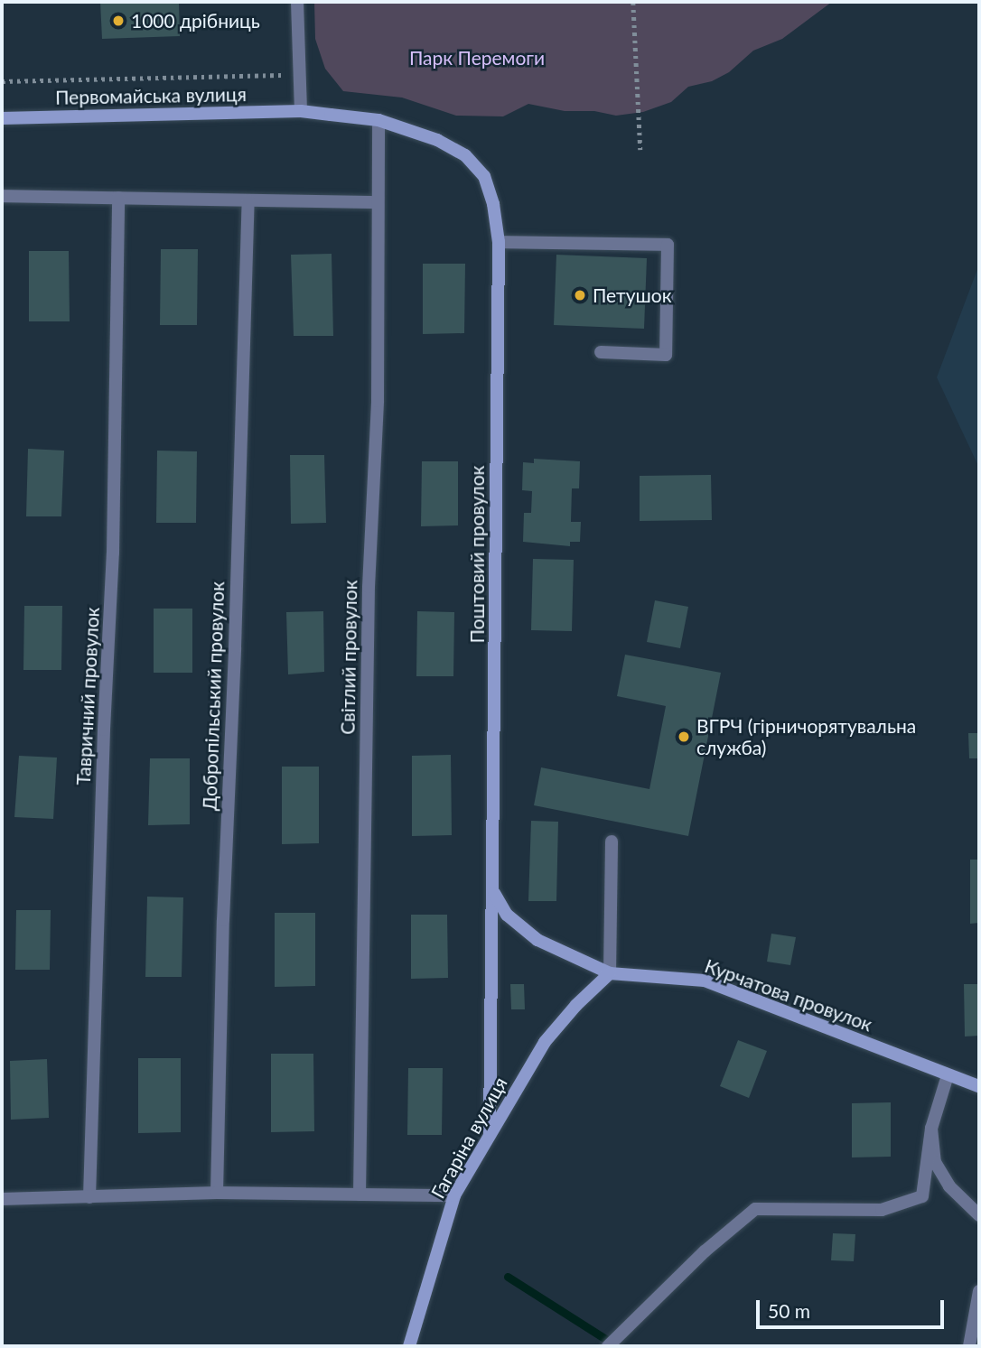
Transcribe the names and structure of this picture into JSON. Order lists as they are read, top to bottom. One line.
{"streets":{"main road":["Первомайська вулиця","Поштовий провулок","Курчатова провулок","Гагаріна вулиця"],"street":["Світлий провулок","Тавричний провулок","Добропільський провулок"]},"crossings":[["Первомайська вулиця","Поштовий провулок"],["Поштовий провулок","Світлий провулок"],["Поштовий провулок","Курчатова провулок"],["Поштовий провулок","Гагаріна вулиця"],["Курчатова провулок","Гагаріна вулиця"]],"parks":["Парк Перемоги"],"places":["1000 дрібниць","Петушок","ВГРЧ (гірничорятувальна служба)"],"scale_bar":"50 m"}
